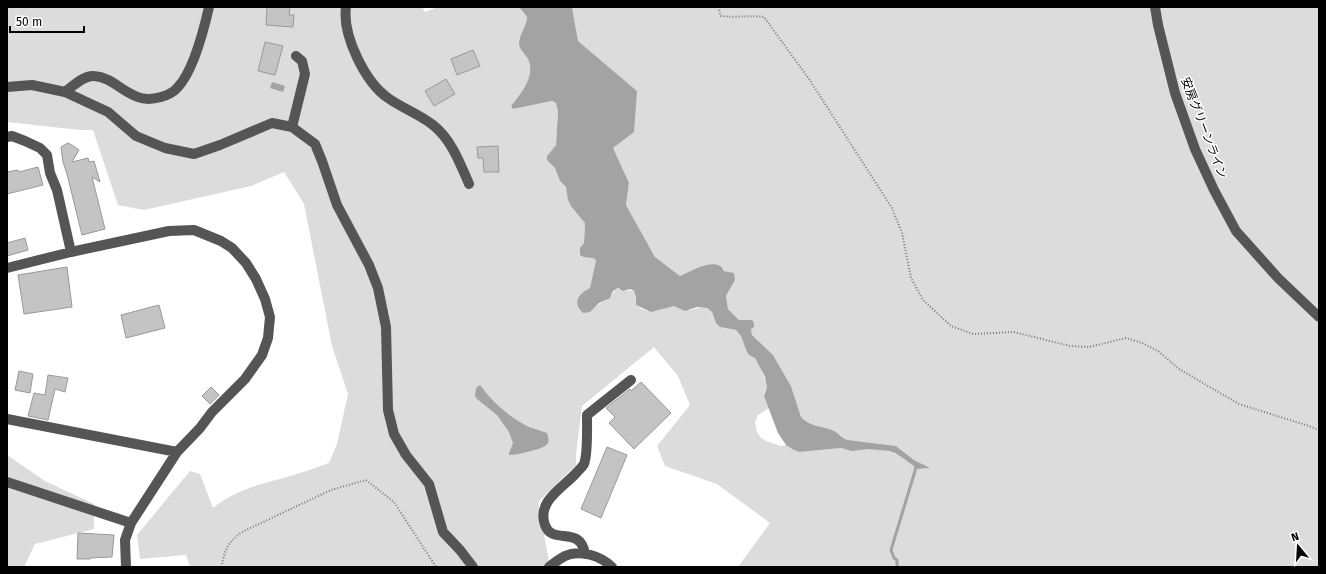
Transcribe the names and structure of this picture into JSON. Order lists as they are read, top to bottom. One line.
{"streets":{"street":["安房グリーンライン"]},"scale_bar":"50 m","north":"top"}
